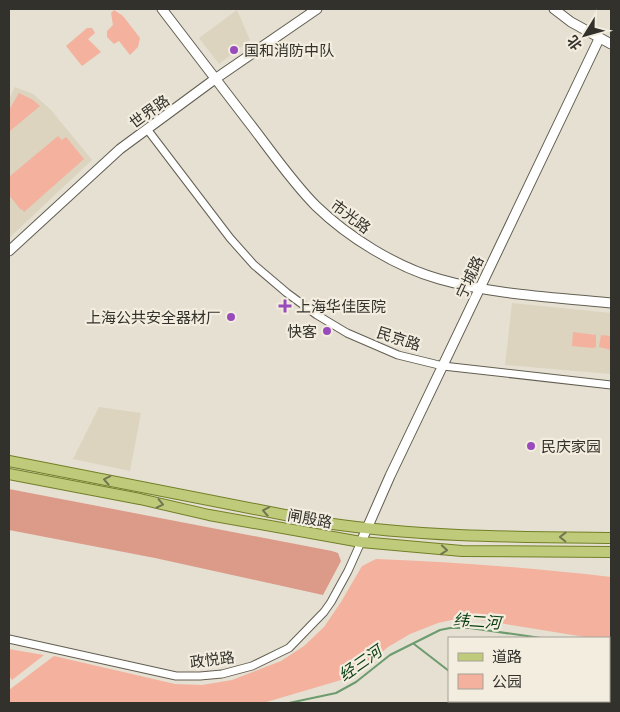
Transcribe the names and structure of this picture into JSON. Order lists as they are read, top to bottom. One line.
{"streets":{"main road":["闸殷路"],"street":["世界路","市光路","宁城路","民京路","政悦路"]},"crossings":[["世界路","市光路"],["世界路","民京路"],["市光路","宁城路"],["宁城路","民京路"],["宁城路","闸殷路"],["宁城路","政悦路"],["闸殷路","政悦路"]],"water":["纬二河","经三河"],"places":{"other":["国和消防中队","上海公共安全器材厂","快客","民庆家园"],"health":["上海华佳医院"]},"legend":["道路","公园"],"north":"bottom left"}
